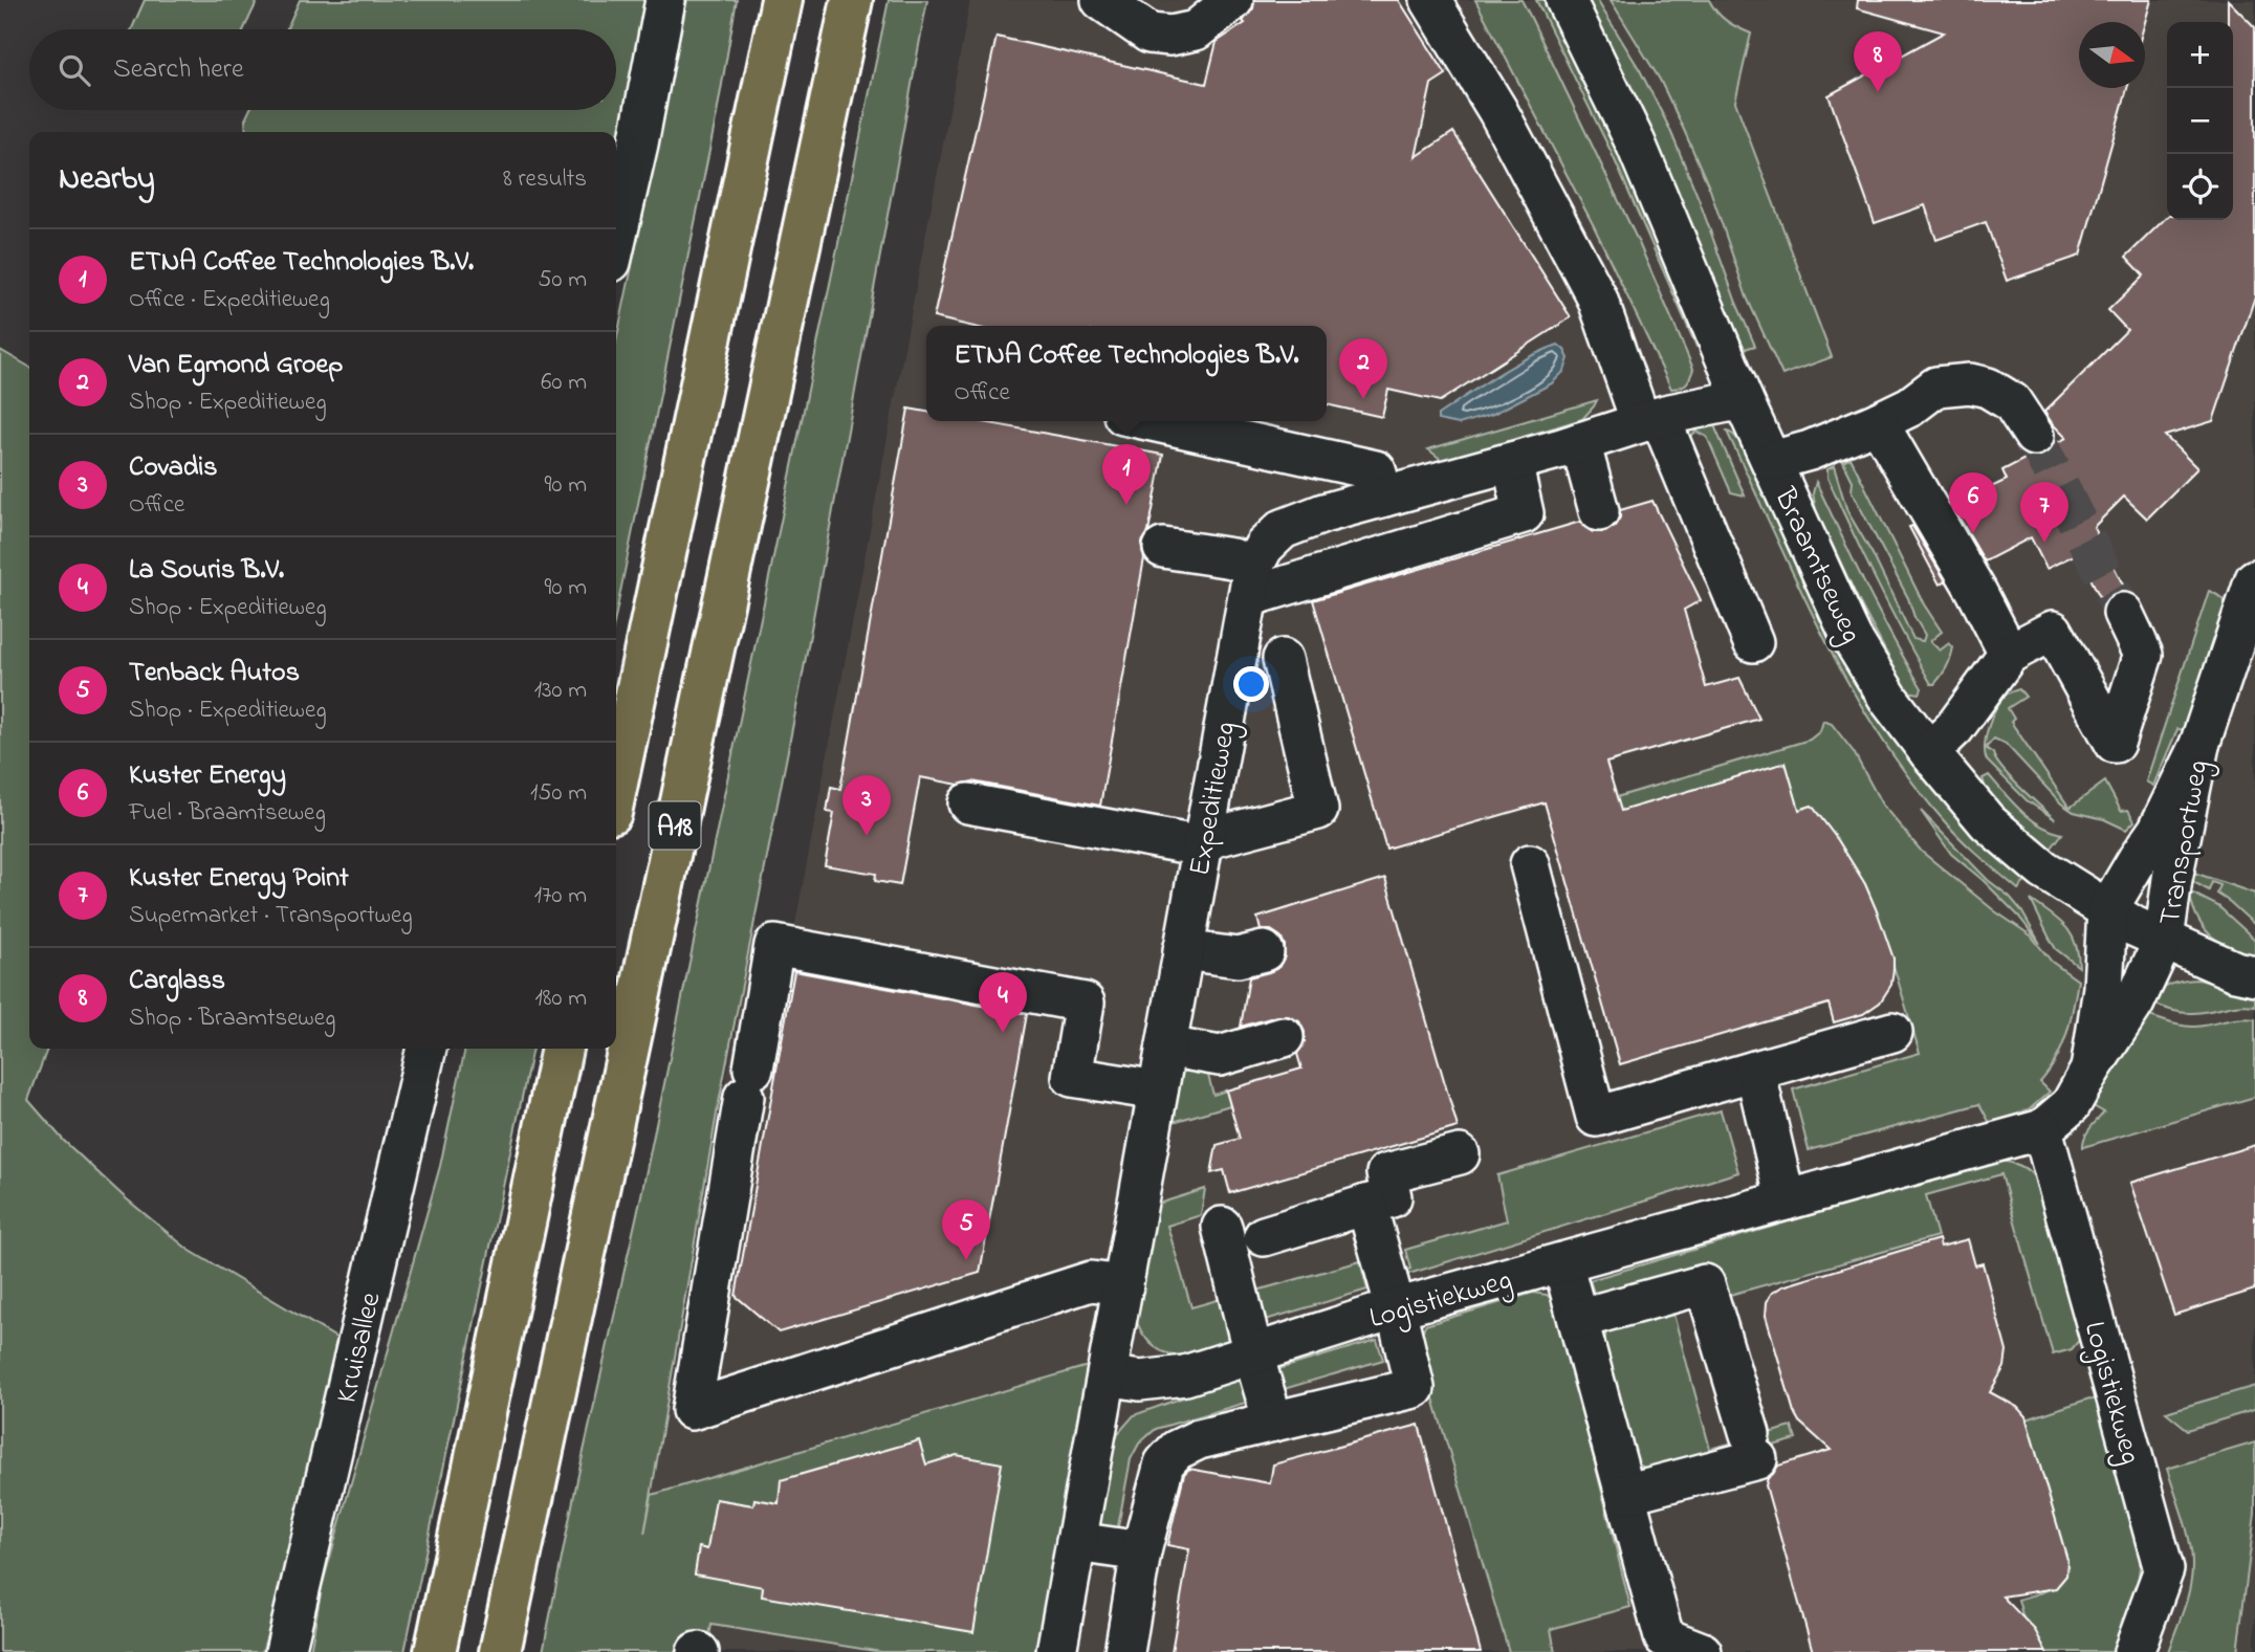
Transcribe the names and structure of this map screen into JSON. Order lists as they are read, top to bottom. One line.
{"streets":{"highway":["A18"],"street":["Braamtseweg","Expeditieweg","Transportweg","Logistiekweg","Kruisallee"]},"crossings":[["Braamtseweg","Expeditieweg"],["Braamtseweg","Transportweg"],["Braamtseweg","Logistiekweg"],["Expeditieweg","Logistiekweg"],["Transportweg","Logistiekweg"]],"north":"right","page":{"map_buttons":["+","−"],"search":"Search here","pins":["8","2","1","6","7","3","4","5"],"heading":["Nearby","8 results"],"list":[{"mark":"1","name":"ETNA Coffee Technologies B.V.","note":"Office · Expeditieweg","value":"50 m"},{"mark":"2","name":"Van Egmond Groep","note":"Shop · Expeditieweg","value":"60 m"},{"mark":"3","name":"Covadis","note":"Office","value":"90 m"},{"mark":"4","name":"La Souris B.V.","note":"Shop · Expeditieweg","value":"90 m"},{"mark":"5","name":"Tenback Autos","note":"Shop · Expeditieweg","value":"130 m"},{"mark":"6","name":"Kuster Energy","note":"Fuel · Braamtseweg","value":"150 m"},{"mark":"7","name":"Kuster Energy Point","note":"Supermarket · Transportweg","value":"170 m"},{"mark":"8","name":"Carglass","note":"Shop · Braamtseweg","value":"180 m"}],"popup":["ETNA Coffee Technologies B.V.","Office"]}}
